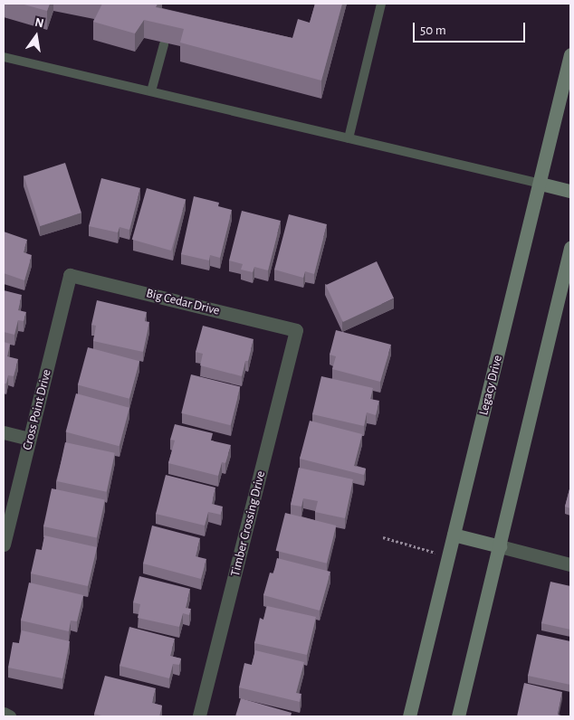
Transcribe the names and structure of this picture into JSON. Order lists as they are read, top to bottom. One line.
{"streets":{"main road":["Legacy Drive"],"street":["Big Cedar Drive","Cross Point Drive","Timber Crossing Drive"]},"crossings":[["Big Cedar Drive","Cross Point Drive"],["Big Cedar Drive","Timber Crossing Drive"]],"scale_bar":"50 m","north":"top"}
